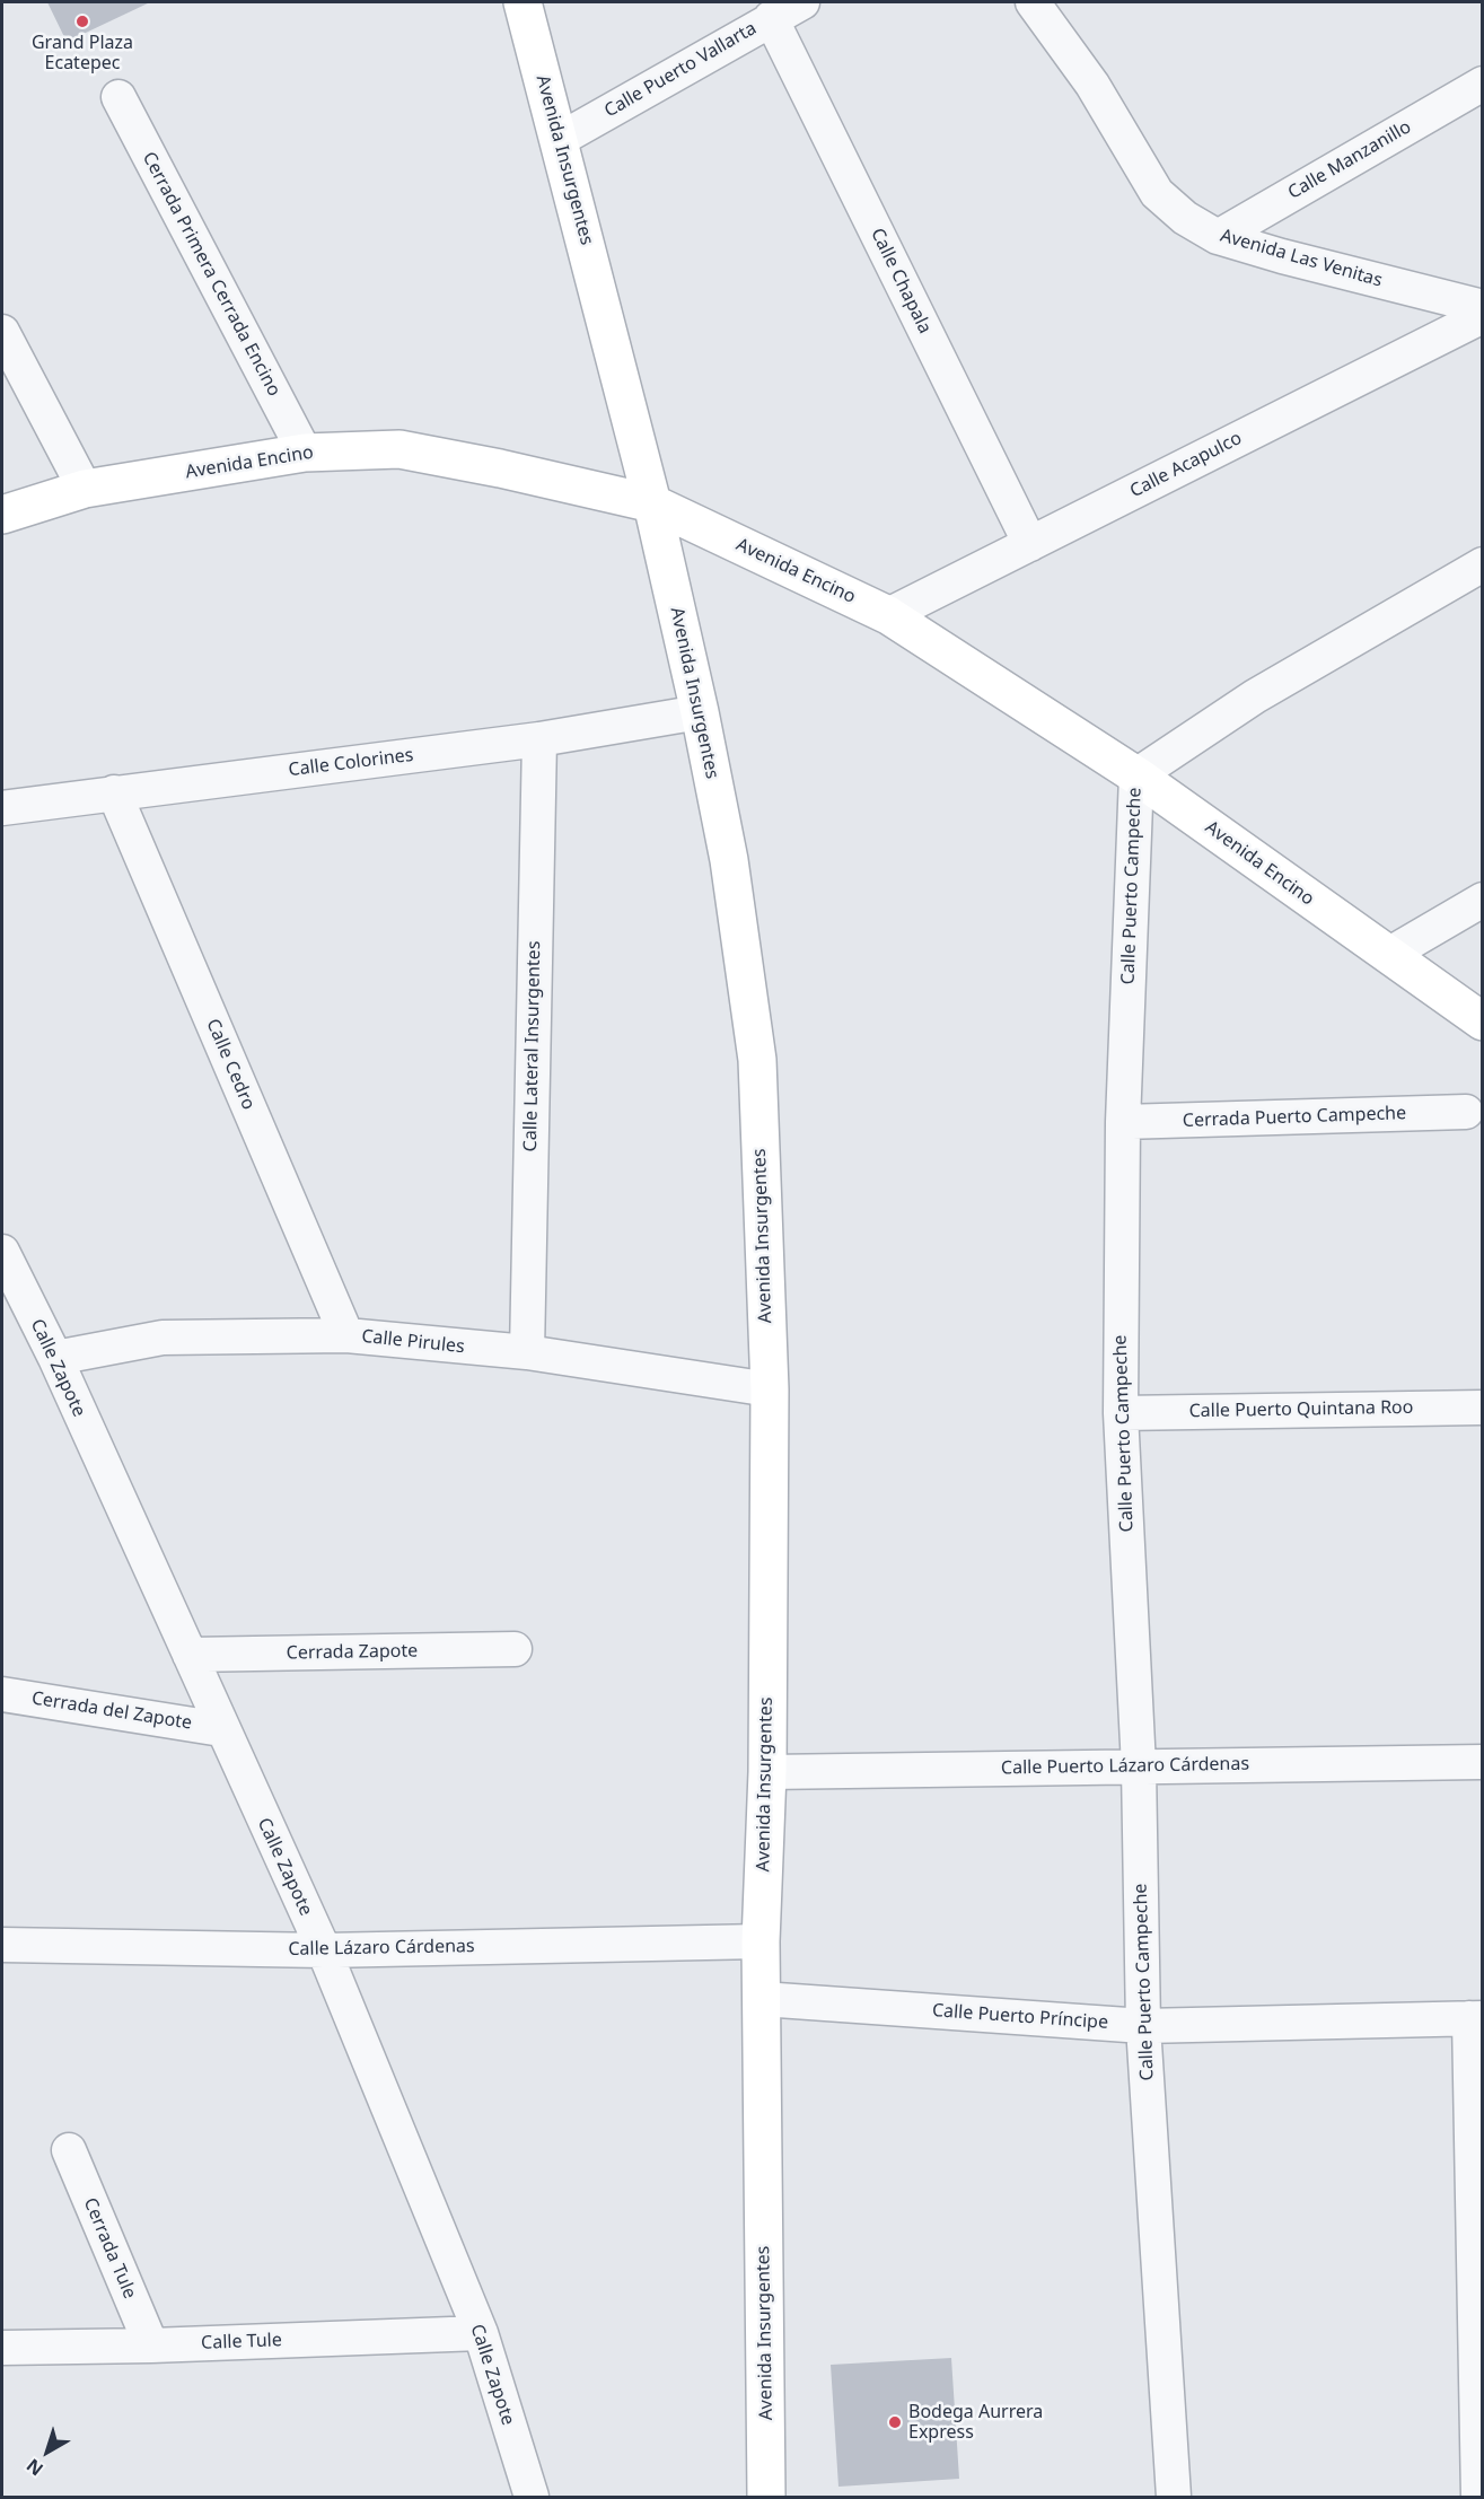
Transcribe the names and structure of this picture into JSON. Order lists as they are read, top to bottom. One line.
{"streets":{"main road":["Avenida Insurgentes","Avenida Encino"],"street":["Calle Puerto Vallarta","Calle Manzanillo","Avenida Las Venitas","Cerrada Primera Cerrada Encino","Calle Chapala","Calle Acapulco","Calle Colorines","Calle Puerto Campeche","Calle Lateral Insurgentes","Calle Cedro","Cerrada Puerto Campeche","Calle Pirules","Calle Zapote","Calle Puerto Quintana Roo","Cerrada Zapote","Cerrada del Zapote","Calle Puerto Lázaro Cárdenas","Calle Lázaro Cárdenas","Calle Puerto Príncipe","Cerrada Tule","Calle Tule"]},"crossings":[["Calle Puerto Vallarta","Avenida Insurgentes"],["Calle Puerto Vallarta","Calle Chapala"],["Avenida Insurgentes","Avenida Encino"],["Avenida Insurgentes","Calle Colorines"],["Avenida Insurgentes","Calle Pirules"],["Avenida Insurgentes","Calle Puerto Lázaro Cárdenas"],["Avenida Insurgentes","Calle Lázaro Cárdenas"],["Avenida Insurgentes","Calle Puerto Príncipe"],["Calle Manzanillo","Avenida Las Venitas"],["Cerrada Primera Cerrada Encino","Avenida Encino"],["Calle Chapala","Calle Acapulco"],["Avenida Encino","Calle Acapulco"],["Avenida Encino","Calle Puerto Campeche"],["Calle Colorines","Calle Lateral Insurgentes"],["Calle Colorines","Calle Cedro"],["Calle Puerto Campeche","Cerrada Puerto Campeche"],["Calle Puerto Campeche","Calle Puerto Quintana Roo"],["Calle Puerto Campeche","Calle Puerto Lázaro Cárdenas"],["Calle Puerto Campeche","Calle Puerto Príncipe"],["Calle Lateral Insurgentes","Calle Pirules"],["Calle Cedro","Calle Pirules"],["Calle Pirules","Calle Zapote"],["Calle Zapote","Cerrada Zapote"],["Calle Zapote","Cerrada del Zapote"],["Calle Zapote","Calle Lázaro Cárdenas"],["Calle Zapote","Calle Tule"],["Cerrada Tule","Calle Tule"]],"places":["Grand Plaza Ecatepec","Bodega Aurrera Express"],"north":"bottom left"}
